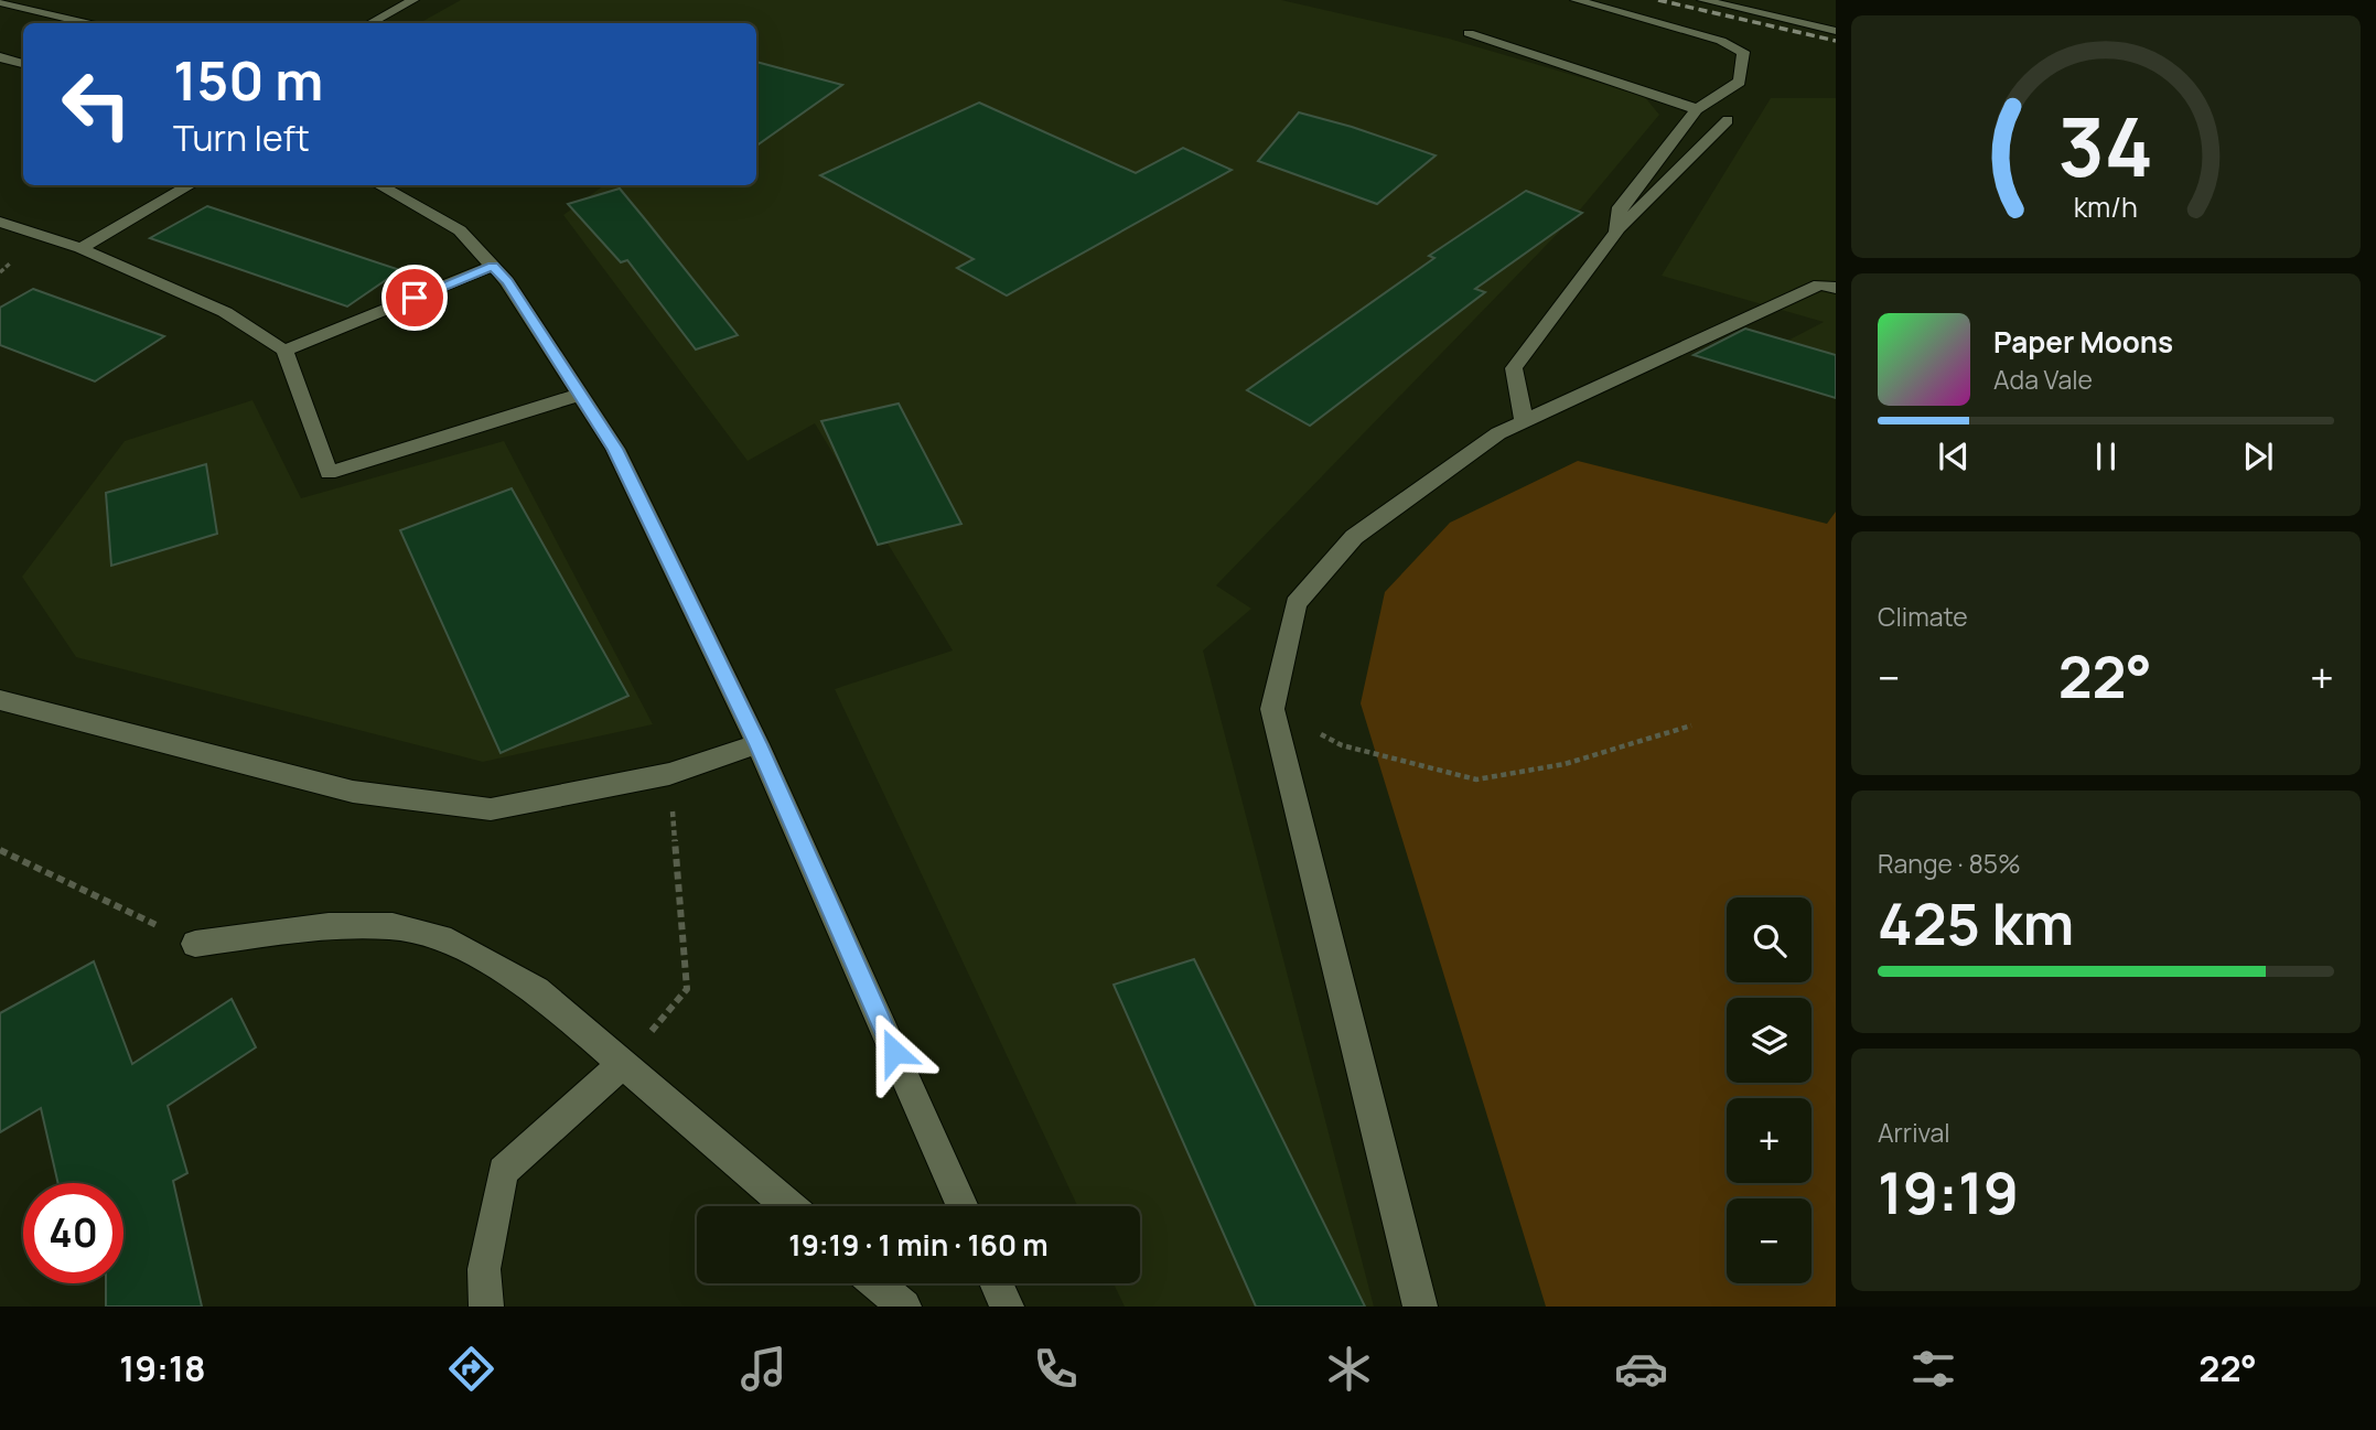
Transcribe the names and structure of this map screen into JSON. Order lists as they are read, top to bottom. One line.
{"page":{"turn":["150 m","Turn left"],"song":["Paper Moons","Ada Vale"],"tile":["Climate",["Range · 85%","425 km"],["Arrival","19:19"]],"heat":["−","22°","+"],"map_buttons":["+","−"],"limit":"40","trip":"19:19 · 1 min · 160 m","tabs":["19:18","22°"],"gauge":["34","km/h"]}}
